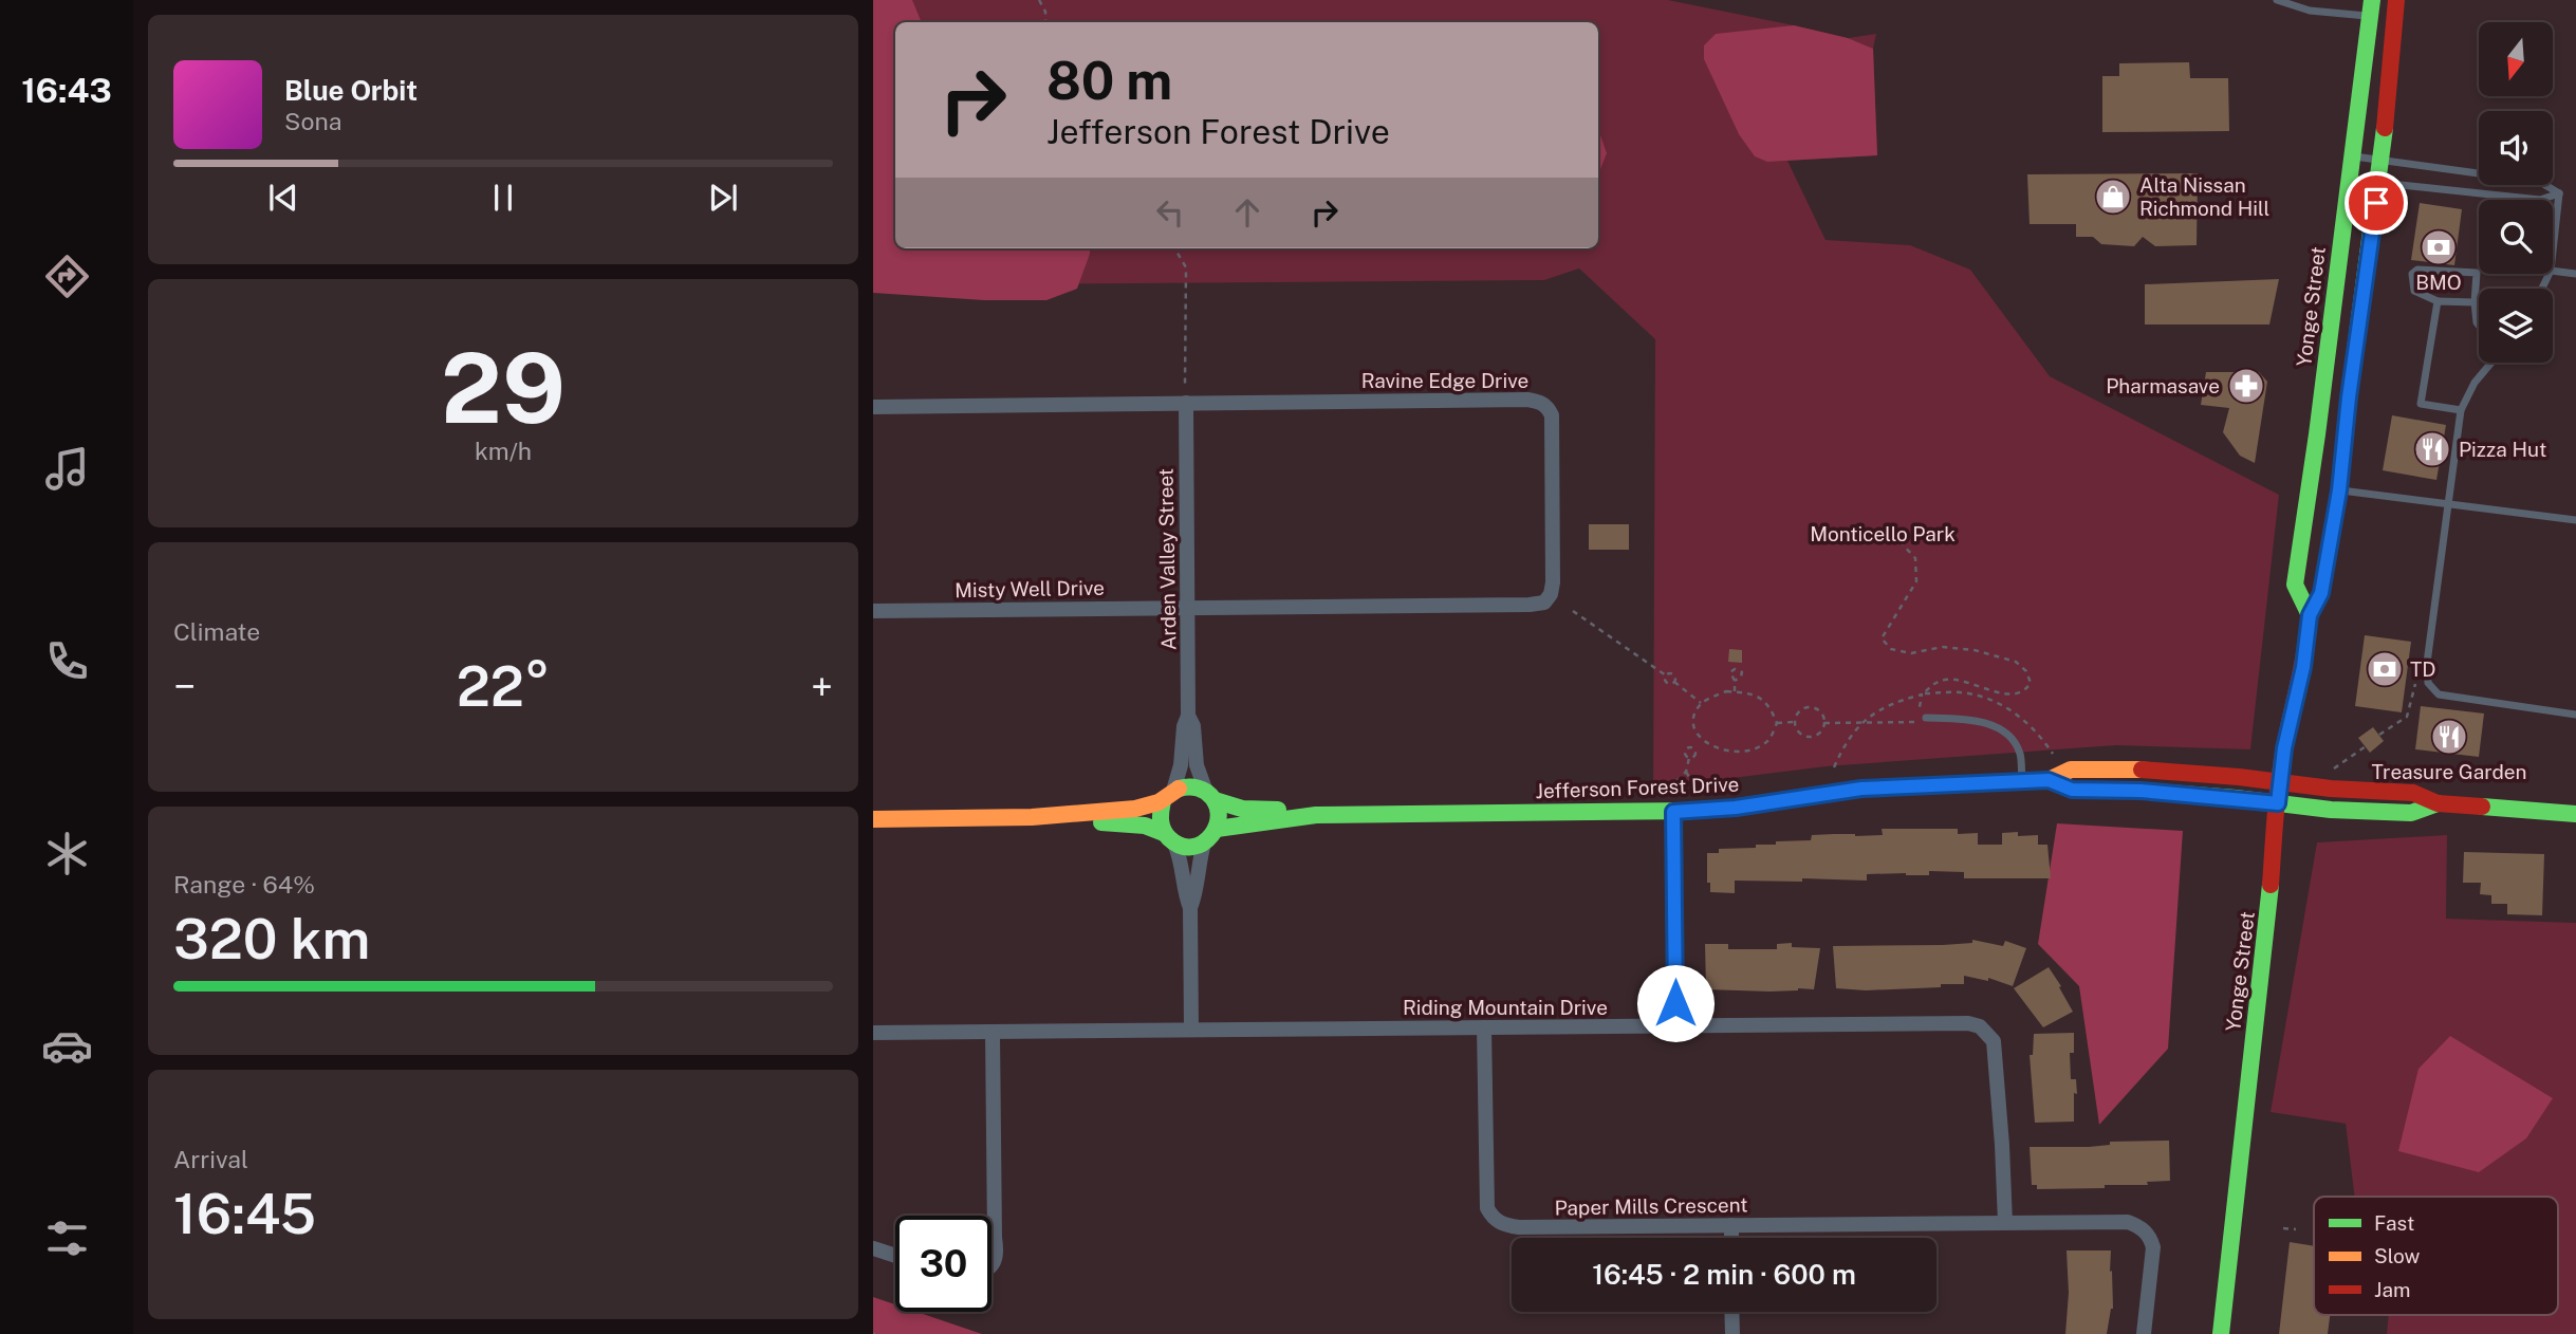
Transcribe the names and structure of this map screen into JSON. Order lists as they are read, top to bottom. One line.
{"streets":{"street":["Yonge Street","Ravine Edge Drive","Arden Valley Street","Misty Well Drive","Jefferson Forest Drive","Riding Mountain Drive","Paper Mills Crescent"]},"crossings":[["Yonge Street","Jefferson Forest Drive"],["Ravine Edge Drive","Arden Valley Street"],["Ravine Edge Drive","Misty Well Drive"],["Arden Valley Street","Misty Well Drive"],["Arden Valley Street","Jefferson Forest Drive"],["Riding Mountain Drive","Paper Mills Crescent"]],"parks":["Monticello Park"],"places":{"shop":["Alta Nissan Richmond Hill"],"bank":["BMO","TD"],"pharmacy":["Pharmasave"],"restaurant":["Pizza Hut","Treasure Garden"]},"legend":["Fast","Slow","Jam"],"north":"bottom","page":{"tabs":"16:43","turn":["80 m","Jefferson Forest Drive"],"song":["Blue Orbit","Sona"],"tile":[["29","km/h"],"Climate",["Range · 64%","320 km"],["Arrival","16:45"]],"heat":["−","22°","+"],"limit":"30","trip":"16:45 · 2 min · 600 m"}}
